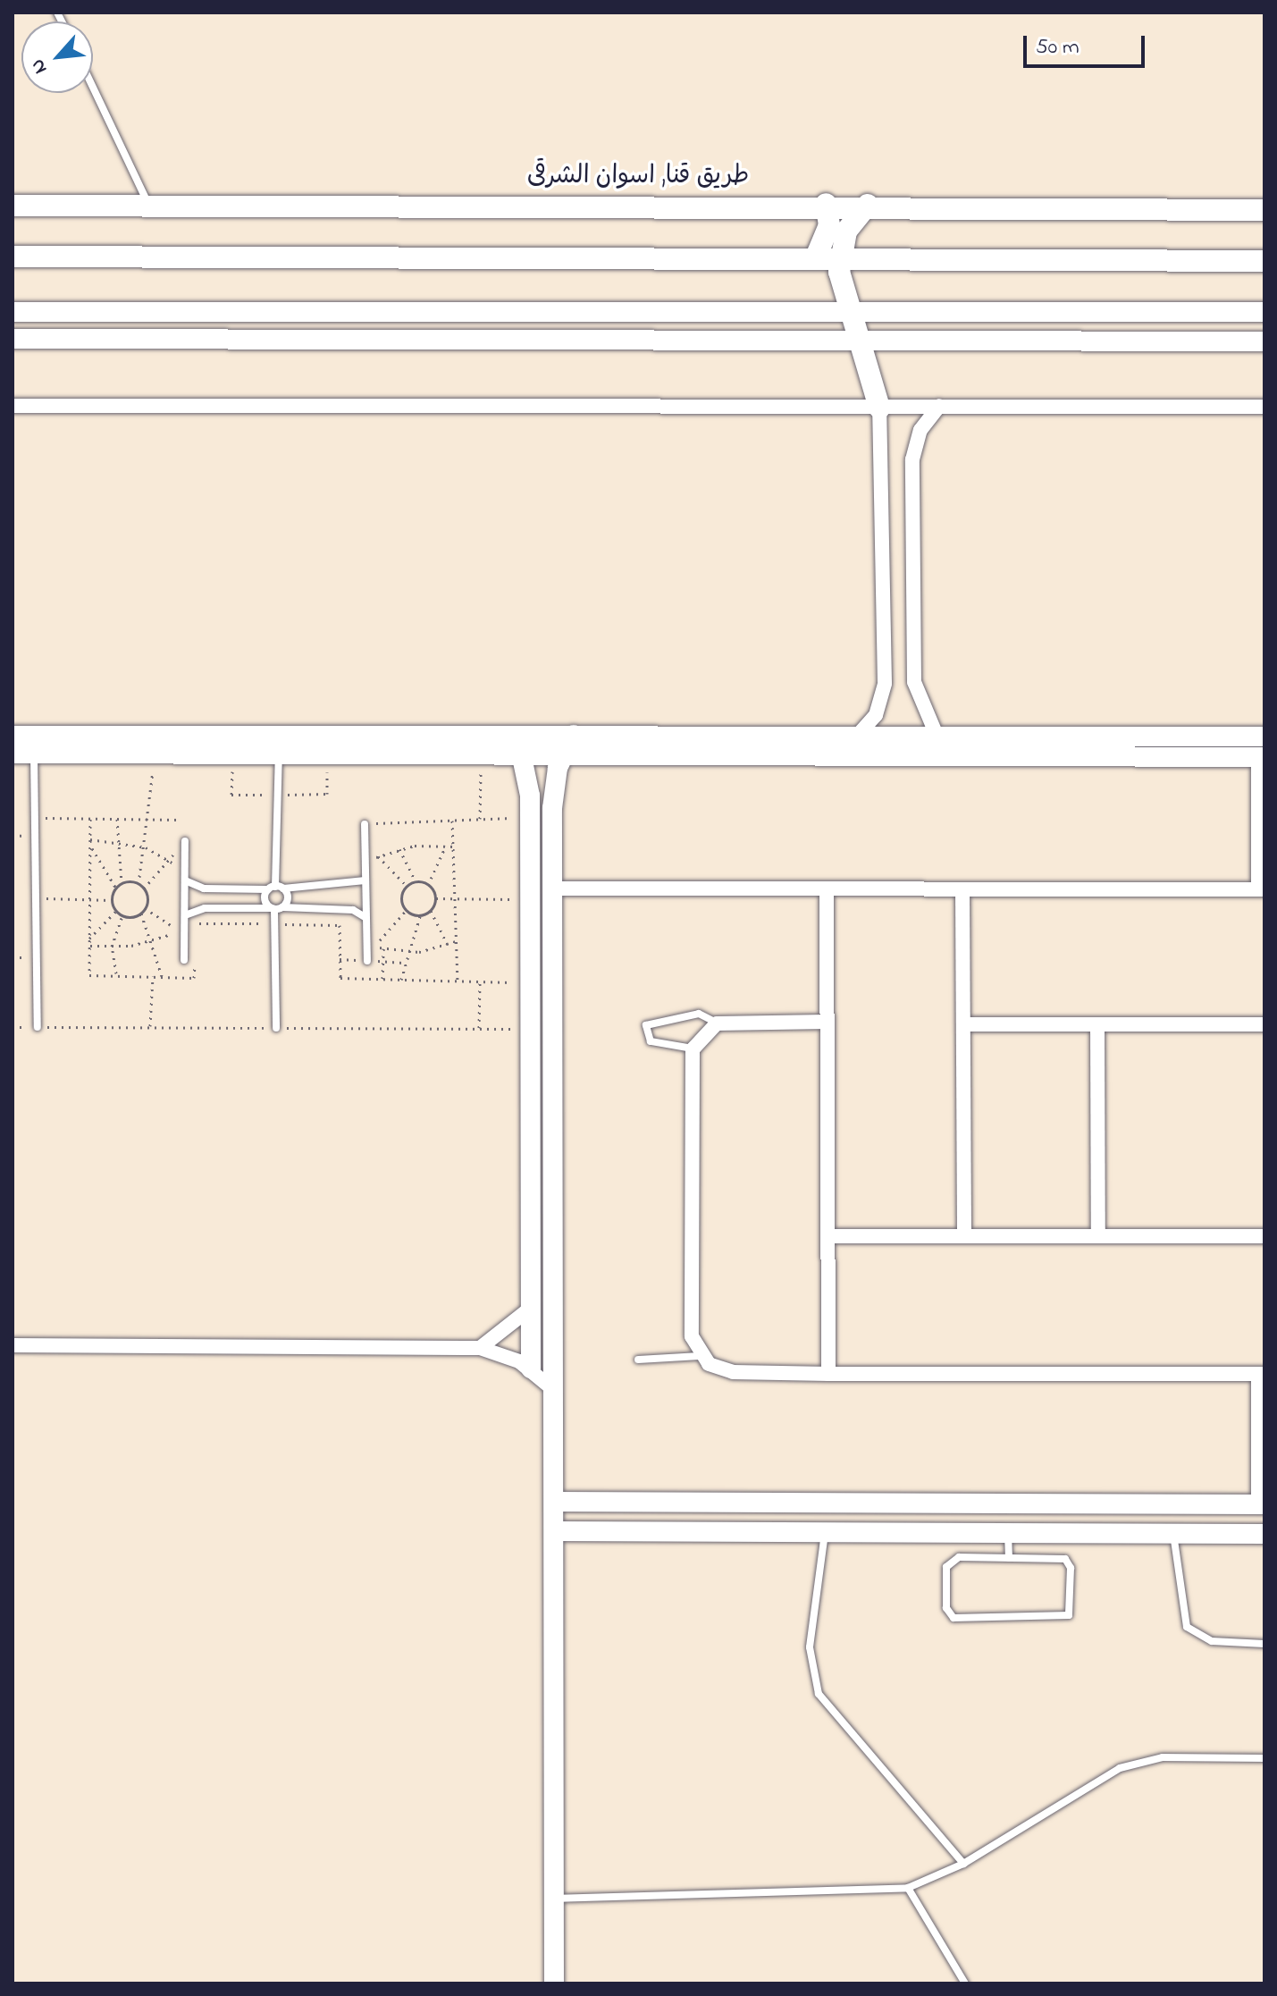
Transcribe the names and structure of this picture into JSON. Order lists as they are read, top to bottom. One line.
{"streets":{"main road":["طريق قنا, اسوان الشرقى"]},"scale_bar":"50 m","north":"bottom left"}
